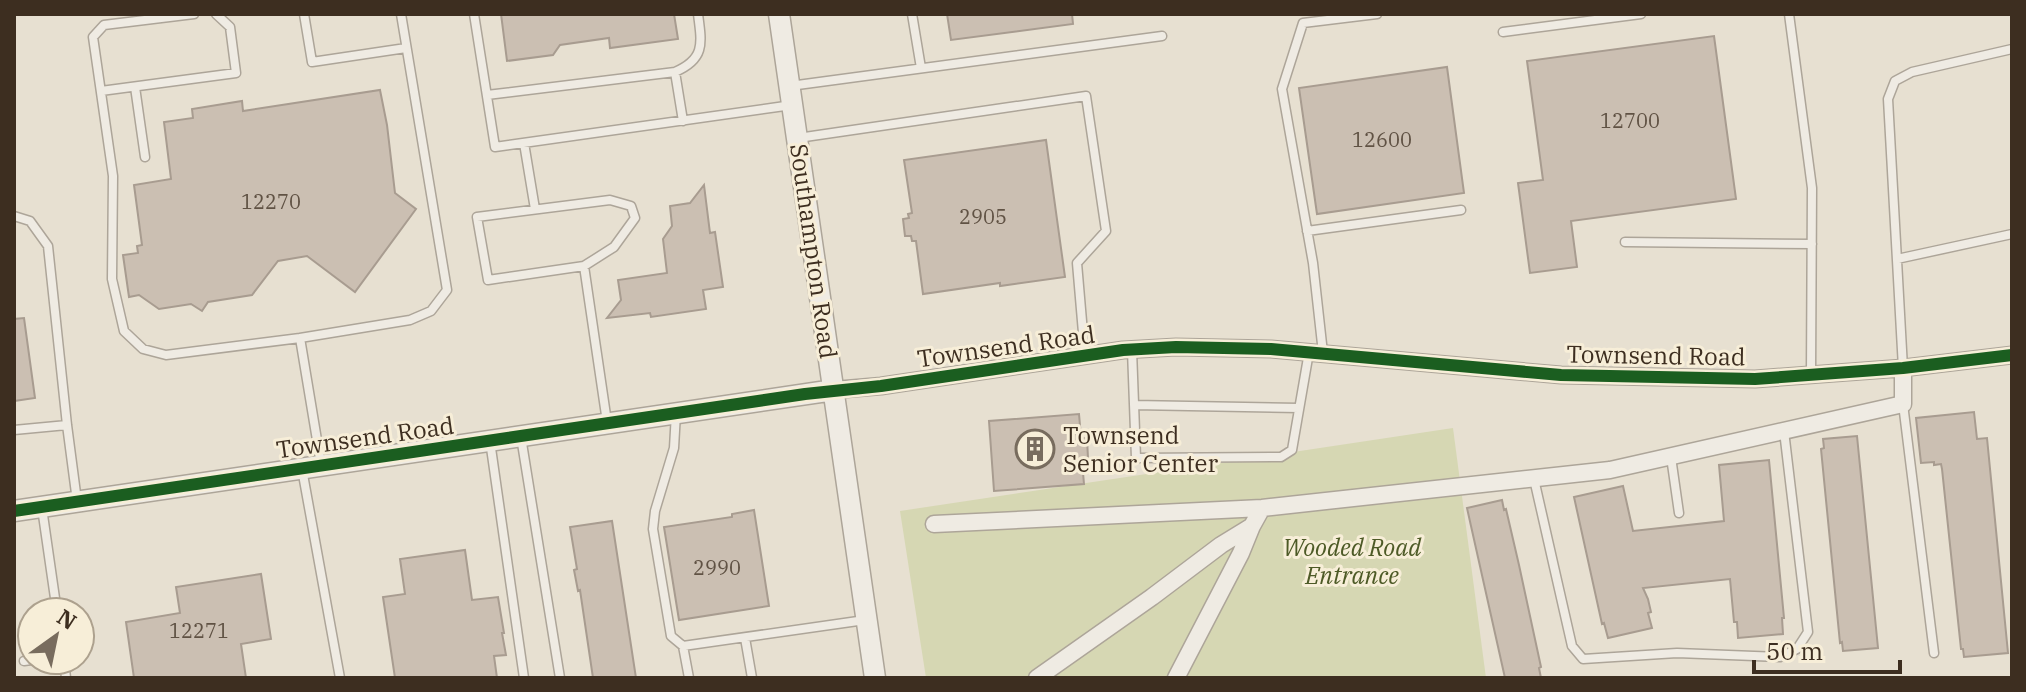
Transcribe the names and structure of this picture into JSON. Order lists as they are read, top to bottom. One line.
{"streets":{"street":["Southampton Road","Townsend Road"]},"crossings":[["Southampton Road","Townsend Road"]],"parks":["Wooded Road Entrance"],"places":{"building":["Townsend Senior Center"]},"house_numbers":["12700","12600","12270","2905","2990","12271"],"scale_bar":"50 m","north":"top right"}
